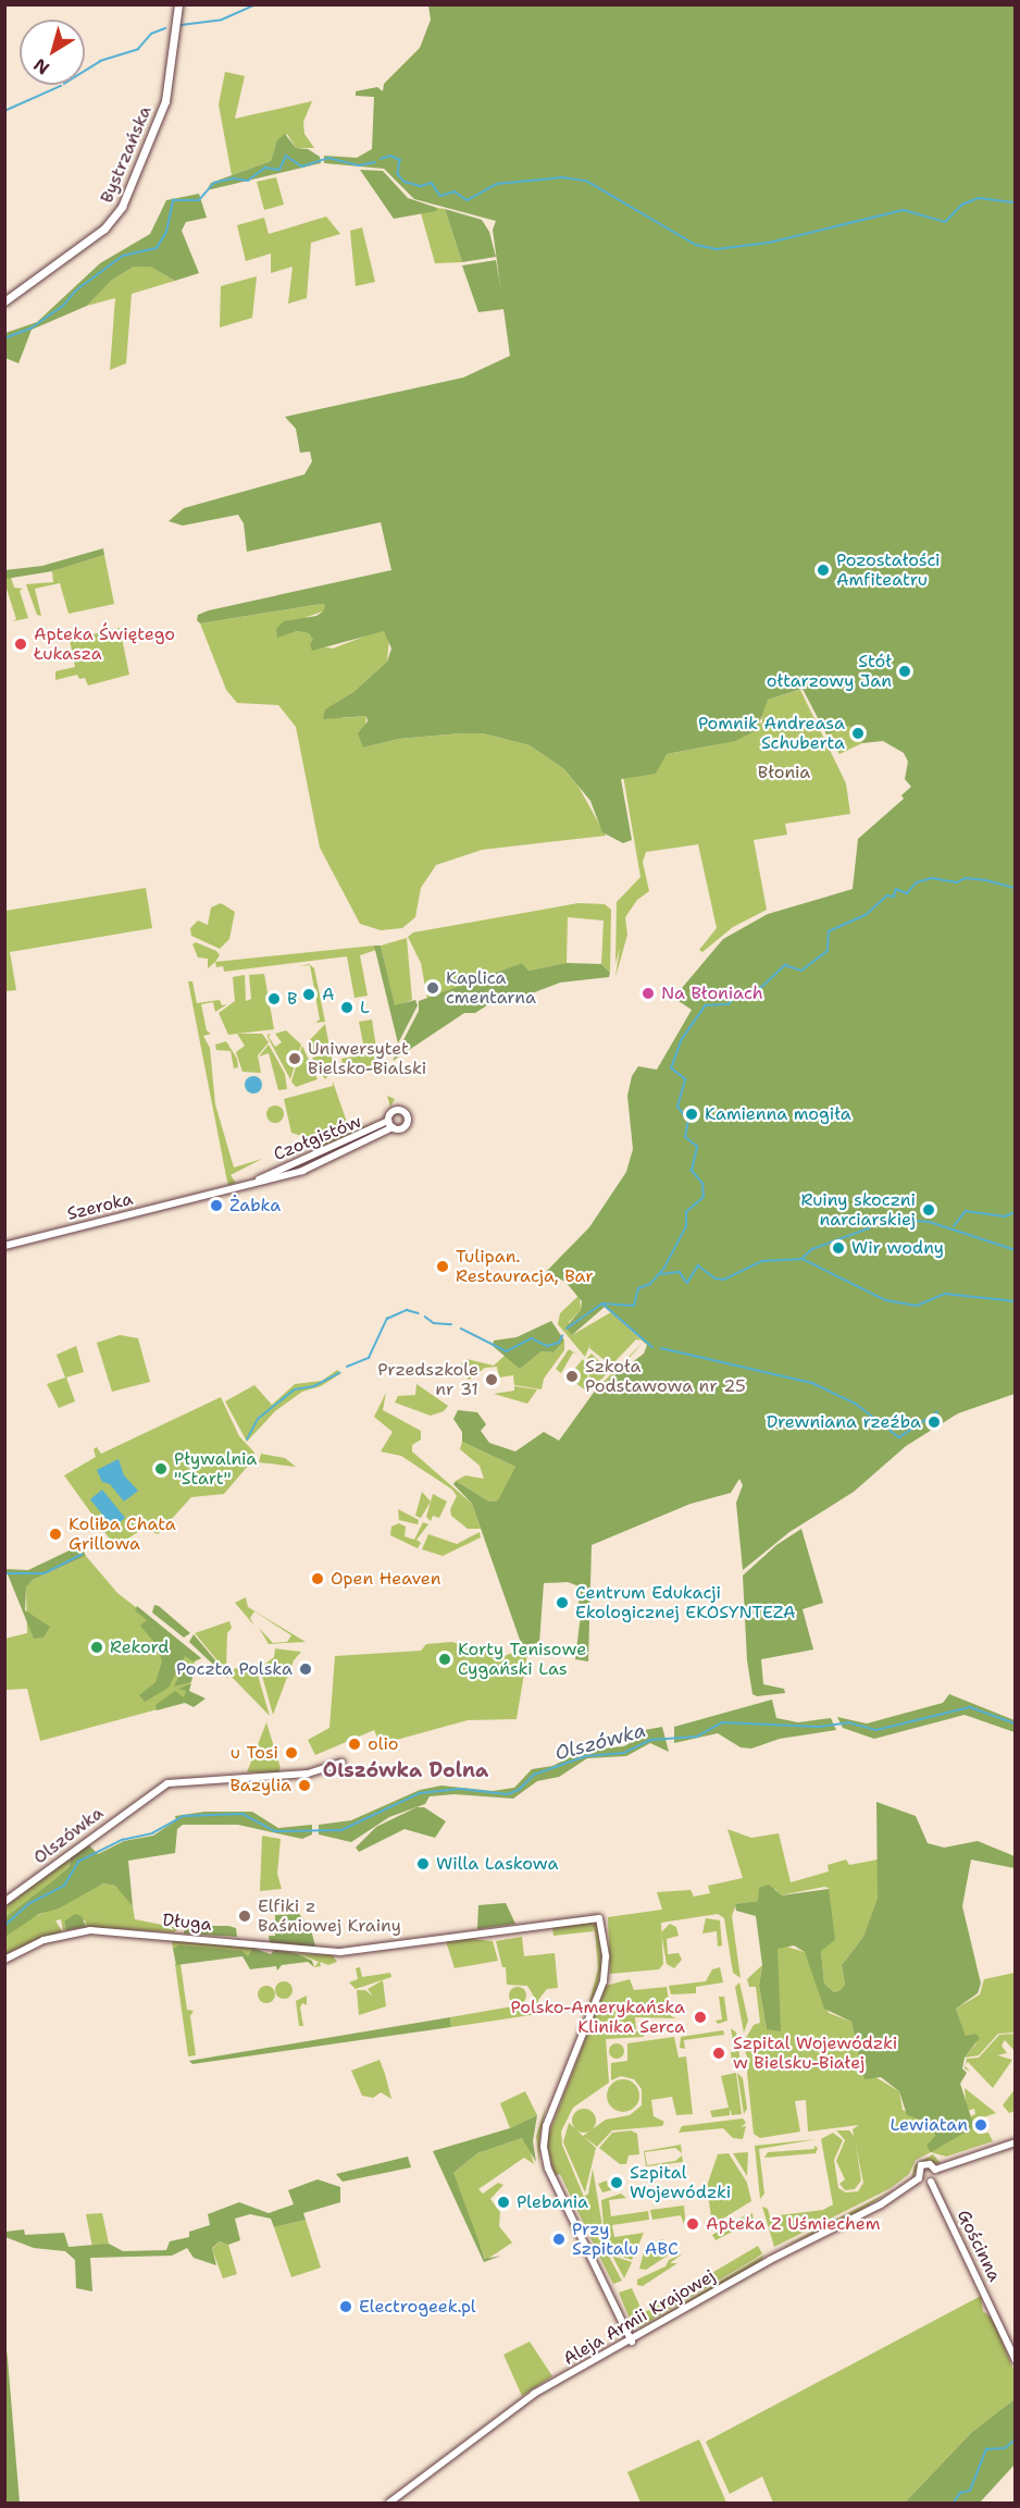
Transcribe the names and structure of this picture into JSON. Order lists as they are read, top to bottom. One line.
{"streets":{"main road":["Bystrzańska"],"street":["Czołgistów","Szeroka","Olszówka","Długa","Gościnna","Aleja Armii Krajowej"]},"crossings":[["Czołgistów","Szeroka"]],"districts":["Olszówka Dolna"],"water":["Olszówka"],"parks":["Błonia"],"places":["Pozostałości Amfiteatru","Apteka Świętego Łukasza","Stół ołtarzowy Jan","Pomnik Andreasa Schuberta","Kaplica cmentarna","Na Błoniach","A","B","L","Uniwersytet Bielsko-Bialski","Kamienna mogiła","Żabka","Ruiny skoczni narciarskiej","Wir wodny","Tulipan. Restauracja, Bar","Szkoła Podstawowa nr 25","Przedszkole nr 31","Drewniana rzeźba","Pływalnia \"Start\"","Koliba Chata Grillowa","Open Heaven","Centrum Edukacji Ekologicznej EKOSYNTEZA","Rekord","Korty Tenisowe Cygański Las","Poczta Polska","olio","u Tosi","Bazylia","Willa Laskowa","Elfiki z Baśniowej Krainy","Polsko-Amerykańska Klinika Serca","Szpital Wojewódzki w Bielsku-Białej","Lewiatan","Szpital Wojewódzki","Plebania","Apteka Z Uśmiechem","Przy Szpitalu ABC","Electrogeek.pl"],"north":"bottom left"}
